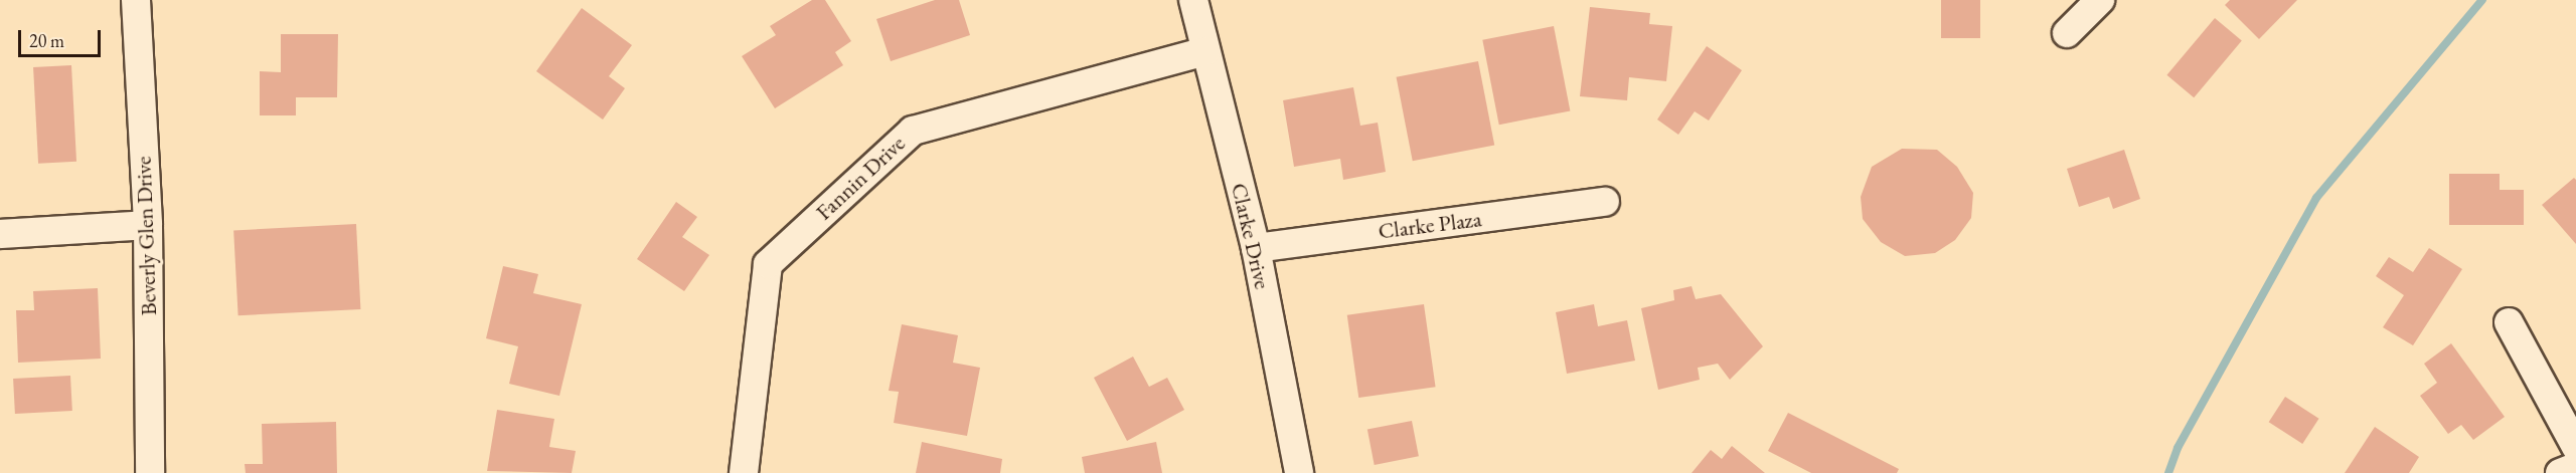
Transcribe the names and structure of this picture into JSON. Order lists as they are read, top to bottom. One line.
{"streets":{"street":["Fannin Drive","Clarke Plaza","Beverly Glen Drive","Clarke Drive"]},"crossings":[["Fannin Drive","Clarke Drive"],["Clarke Plaza","Clarke Drive"]],"scale_bar":"20 m"}
